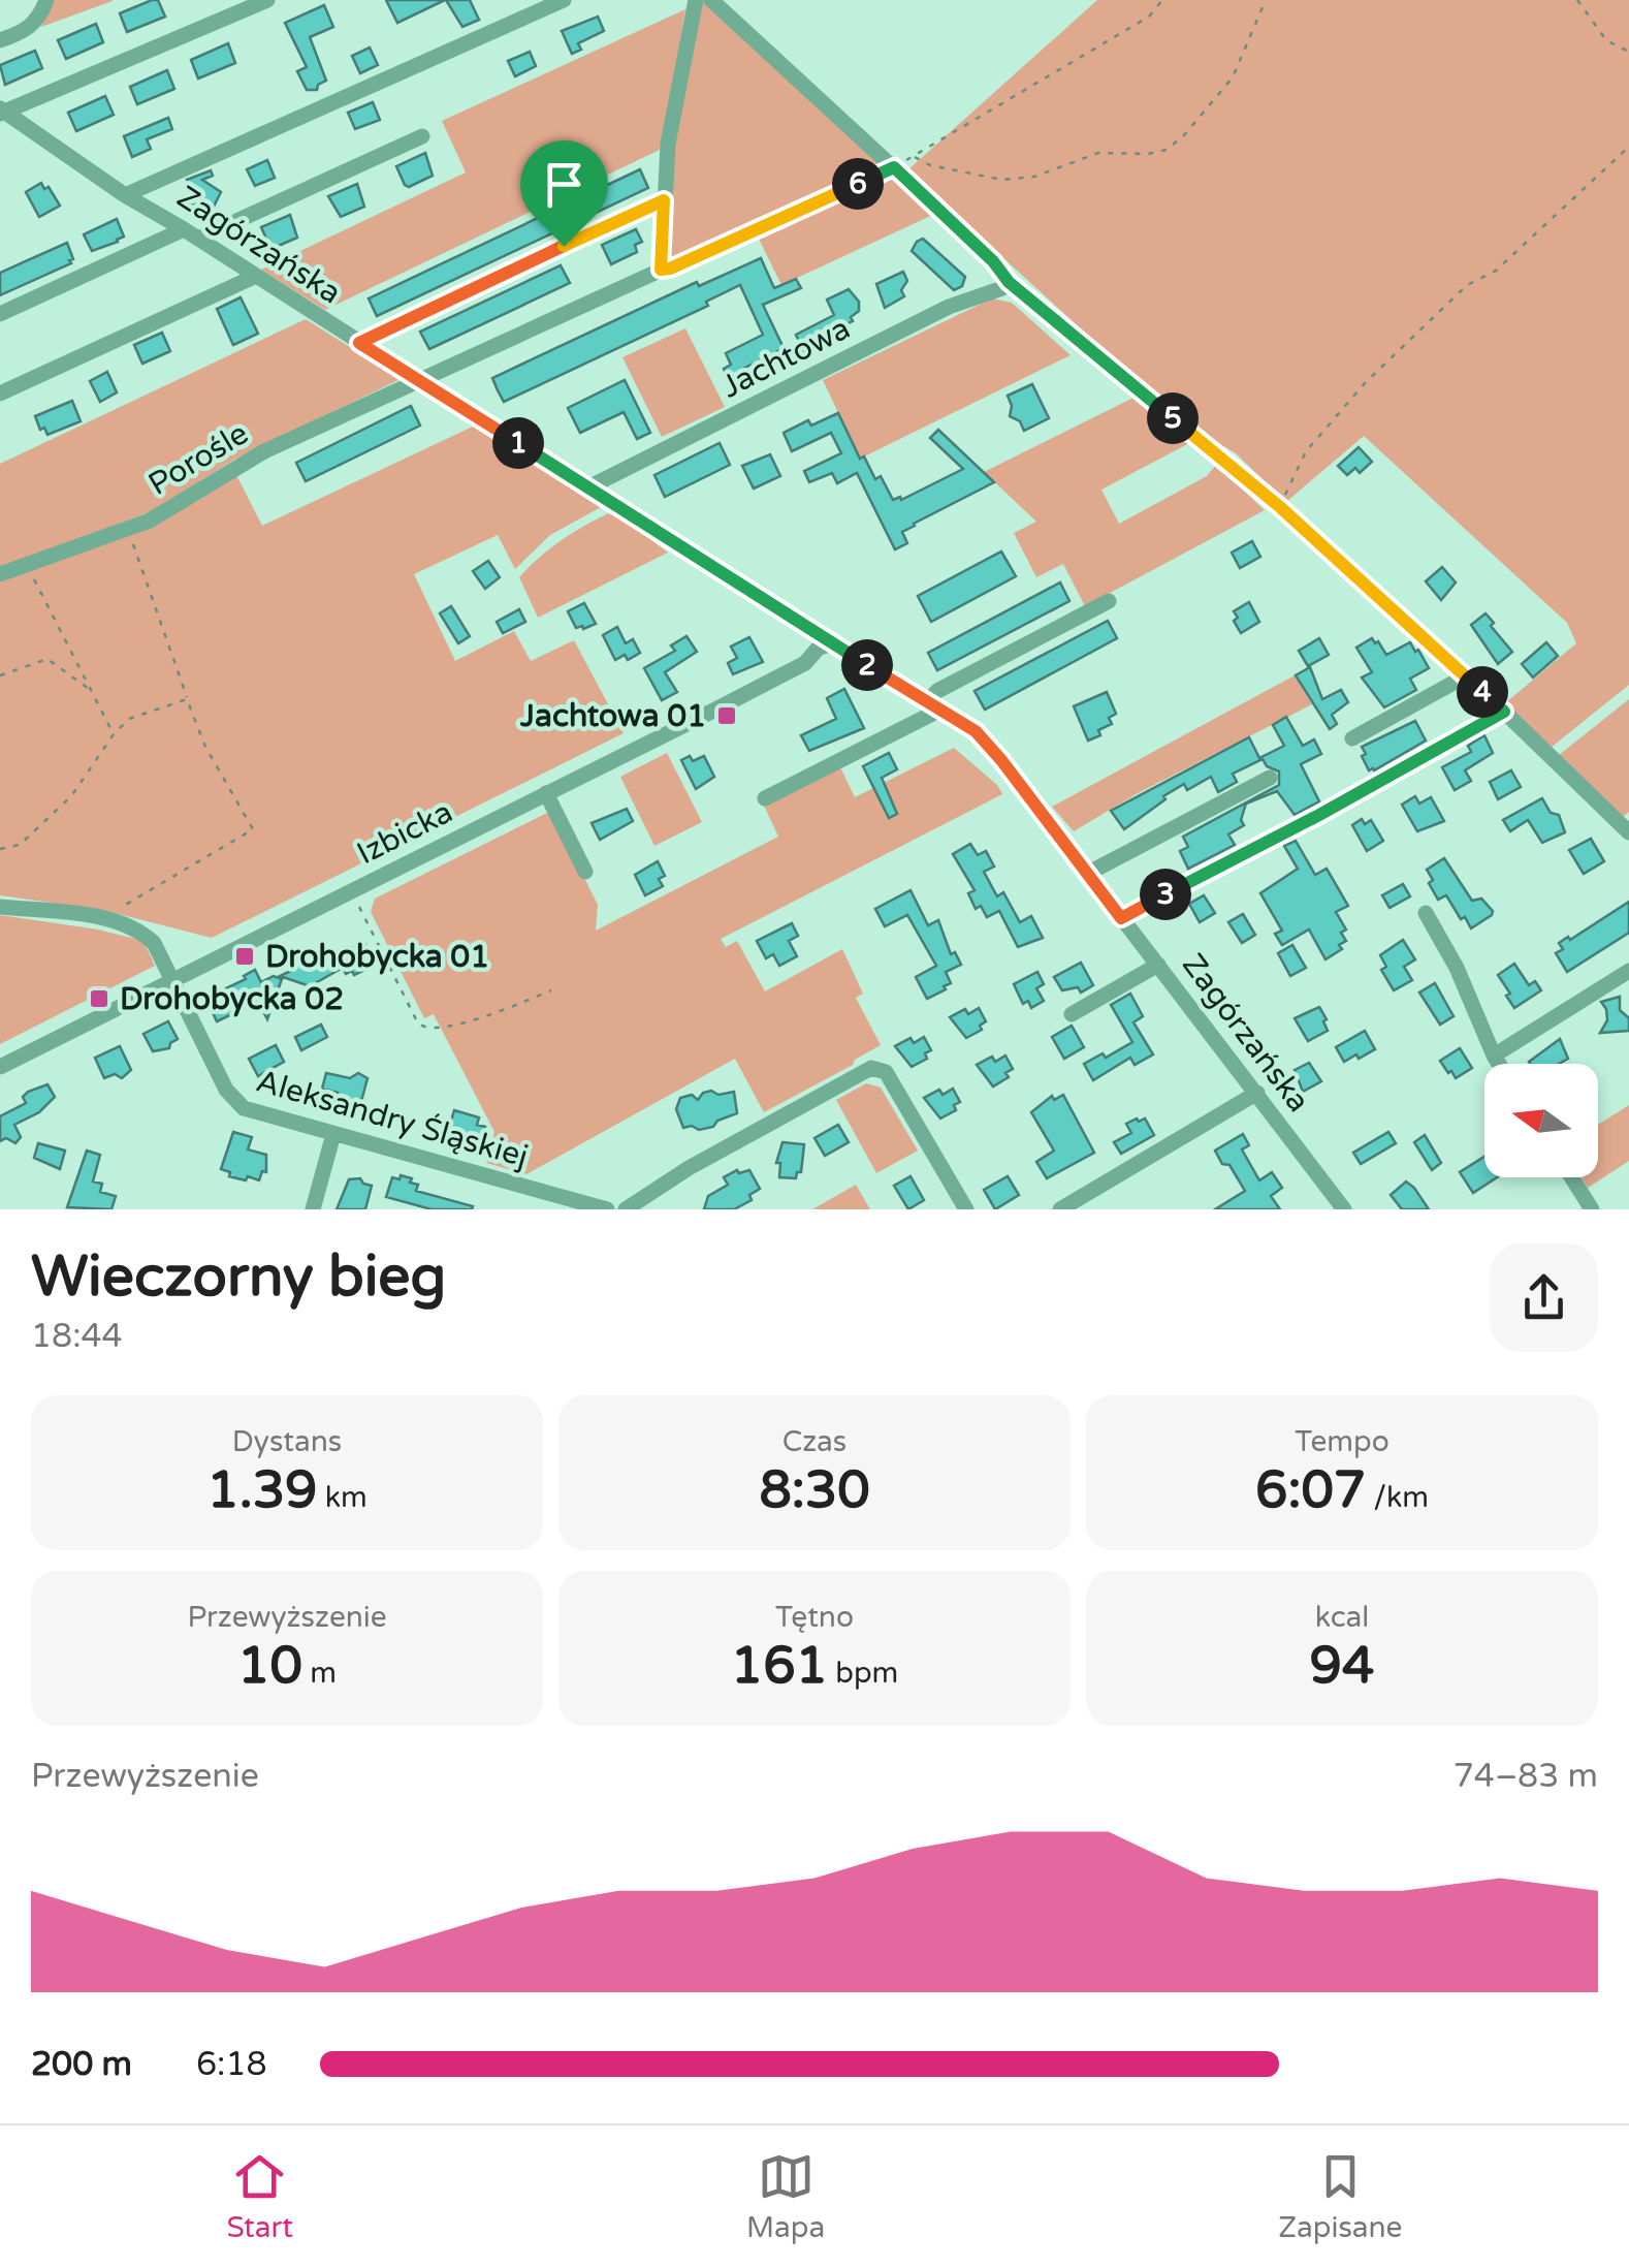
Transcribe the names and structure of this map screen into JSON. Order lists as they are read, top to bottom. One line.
{"streets":{"street":["Zagórzańska","Jachtowa","Porośle","Izbicka","Aleksandry Śląskiej"]},"crossings":[["Zagórzańska","Jachtowa"],["Zagórzańska","Porośle"],["Zagórzańska","Izbicka"],["Izbicka","Aleksandry Śląskiej"]],"places":{"transit":["Jachtowa 01","Drohobycka 01","Drohobycka 02"]},"north":"left","page":{"pins":["6","5","1","2","4","3"],"heading":["Wieczorny bieg","18:44"],"stats":[["Dystans","1.39 km"],["Czas","8:30"],["Tempo","6:07 /km"],["Przewyższenie","10 m"],["Tętno","161 bpm"],["kcal","94"]],"chart":["Przewyższenie","74–83 m"],"list":[{"name":"200 m","note":"6:18"}],"tabs":["Start","Mapa","Zapisane"]}}
